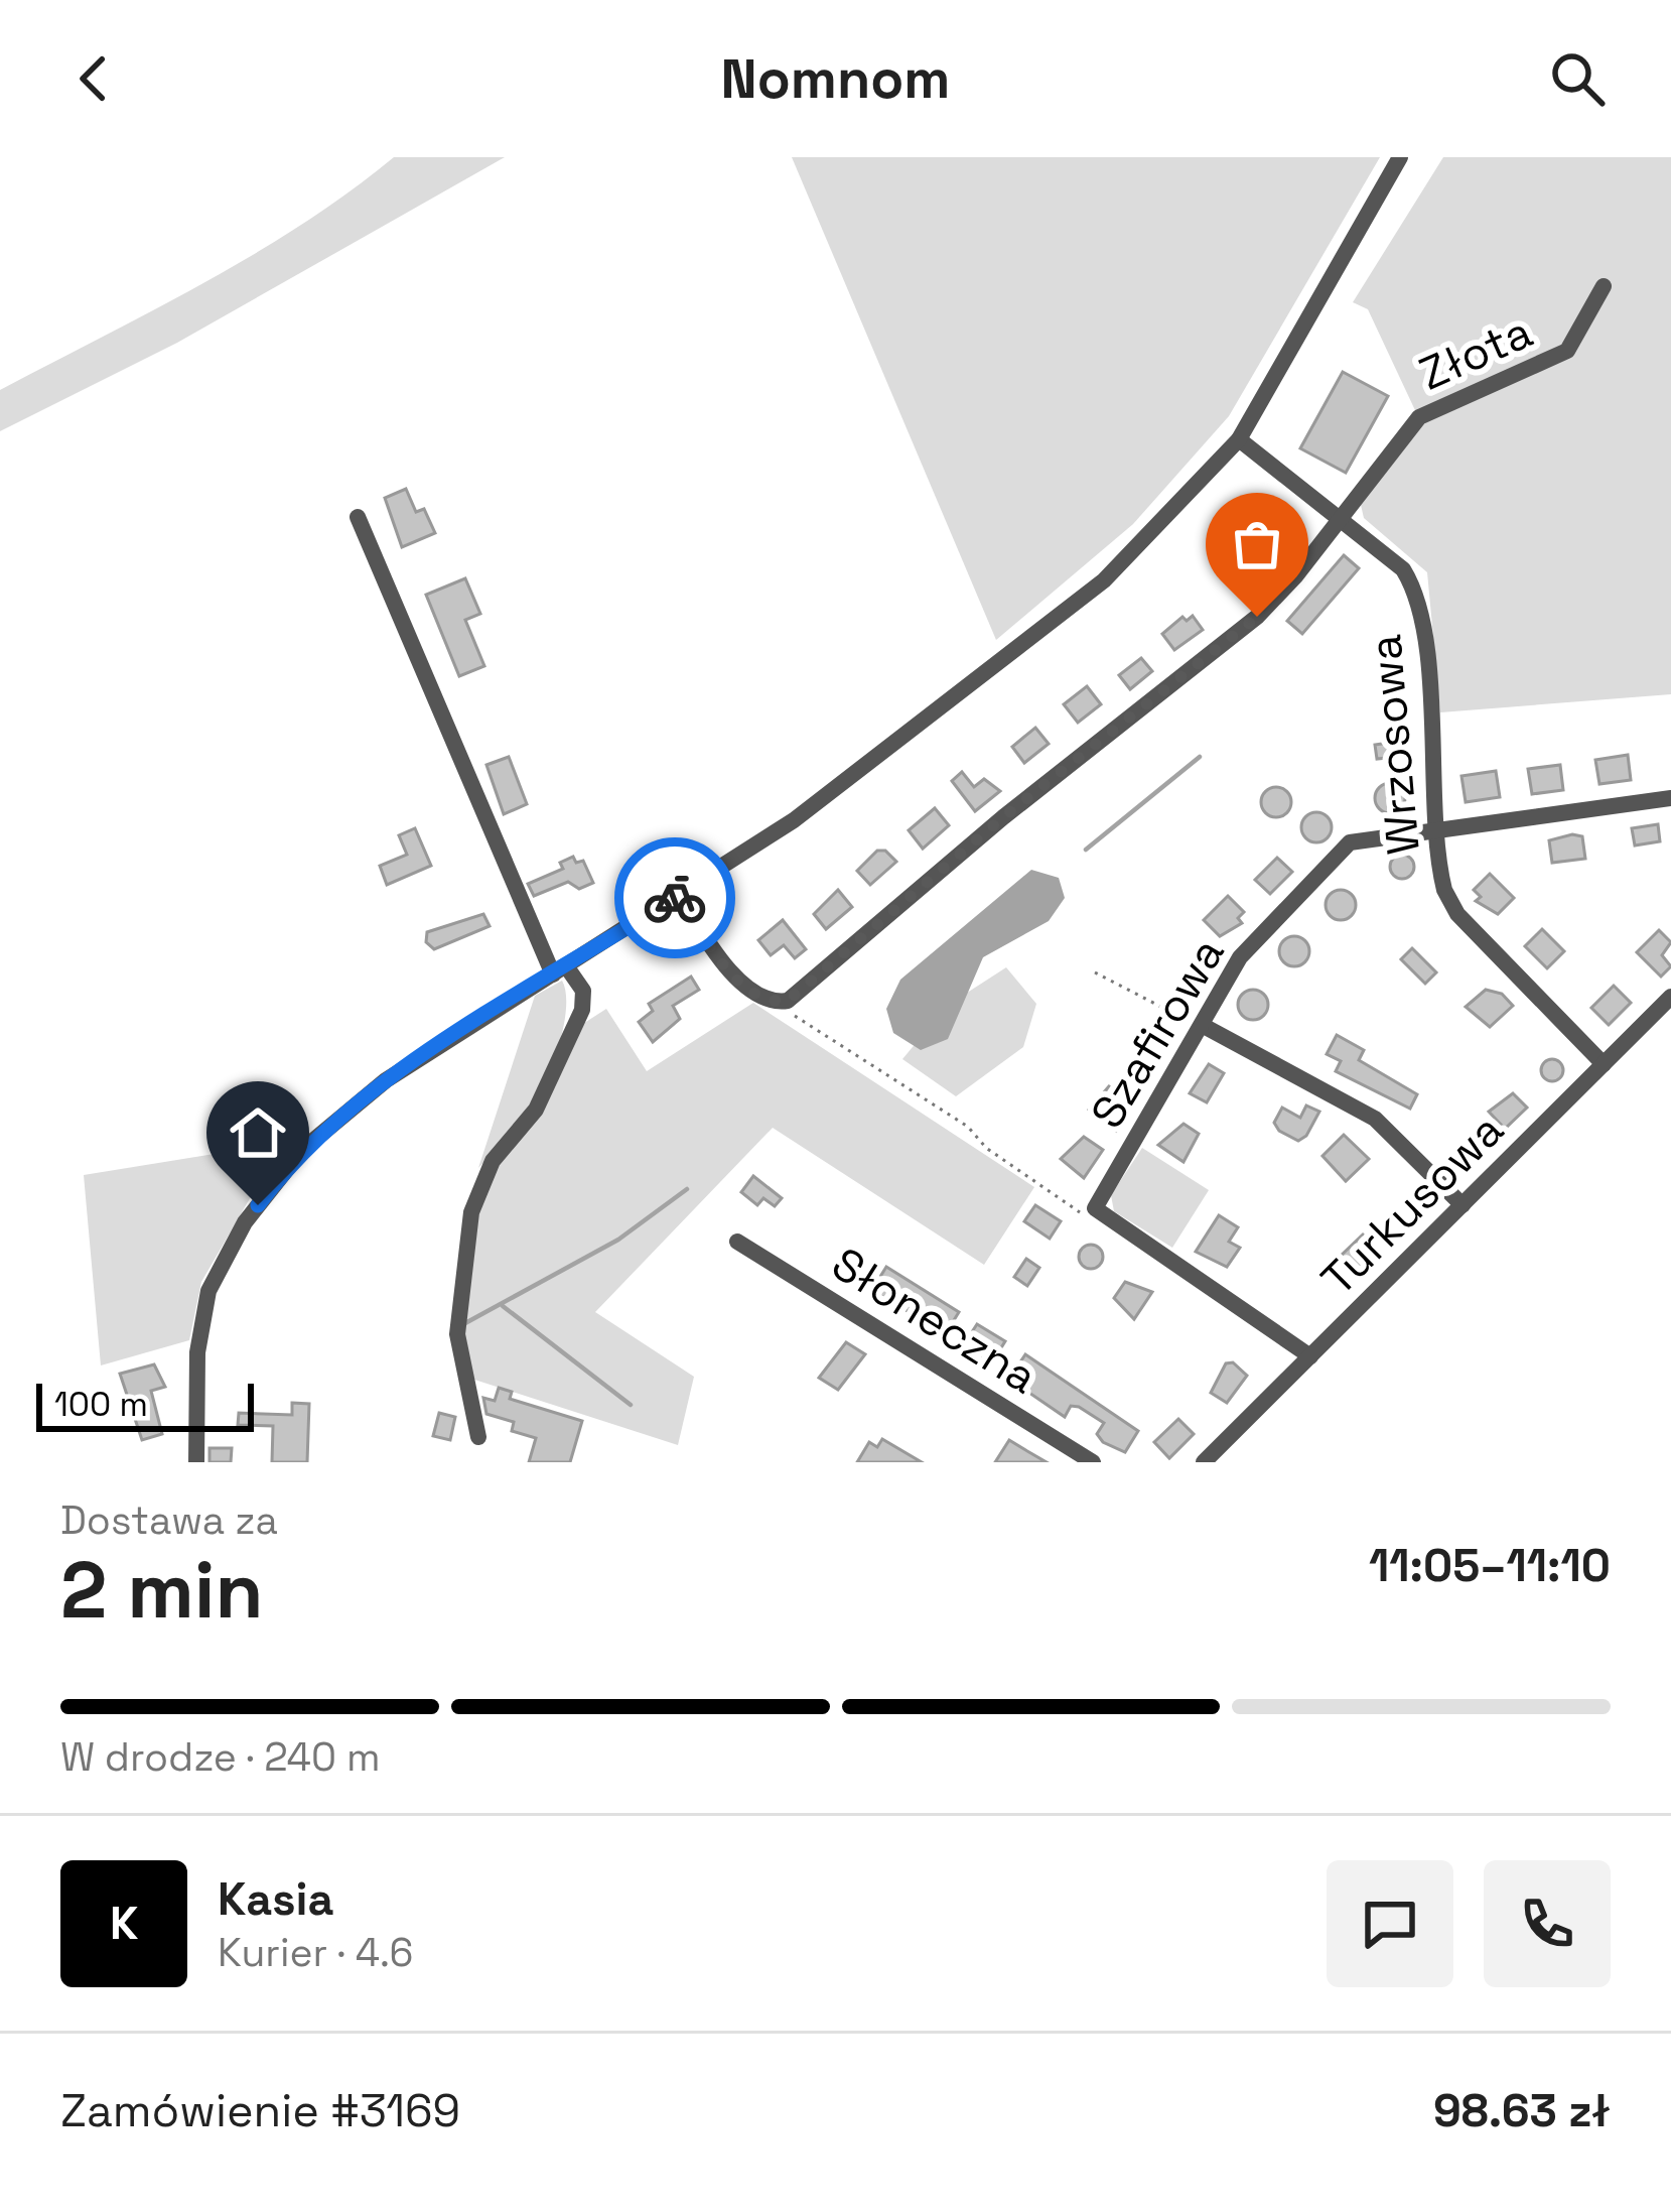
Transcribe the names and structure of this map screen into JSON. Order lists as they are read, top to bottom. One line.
{"streets":{"street":["Złota","Wrzosowa","Szafirowa","Turkusowa","Słoneczna"]},"crossings":[["Złota","Wrzosowa"],["Wrzosowa","Szafirowa"],["Wrzosowa","Turkusowa"],["Szafirowa","Turkusowa"]],"scale_bar":"100 m","page":{"header":"Nomnom","scale":"100 m","heading":["2 min","Dostawa za","11:05–11:10"],"panel":["Kasia","Kurier · 4.6","Zamówienie #3169","98.63 zł"],"bar":"W drodze · 240 m","round":"K"}}
